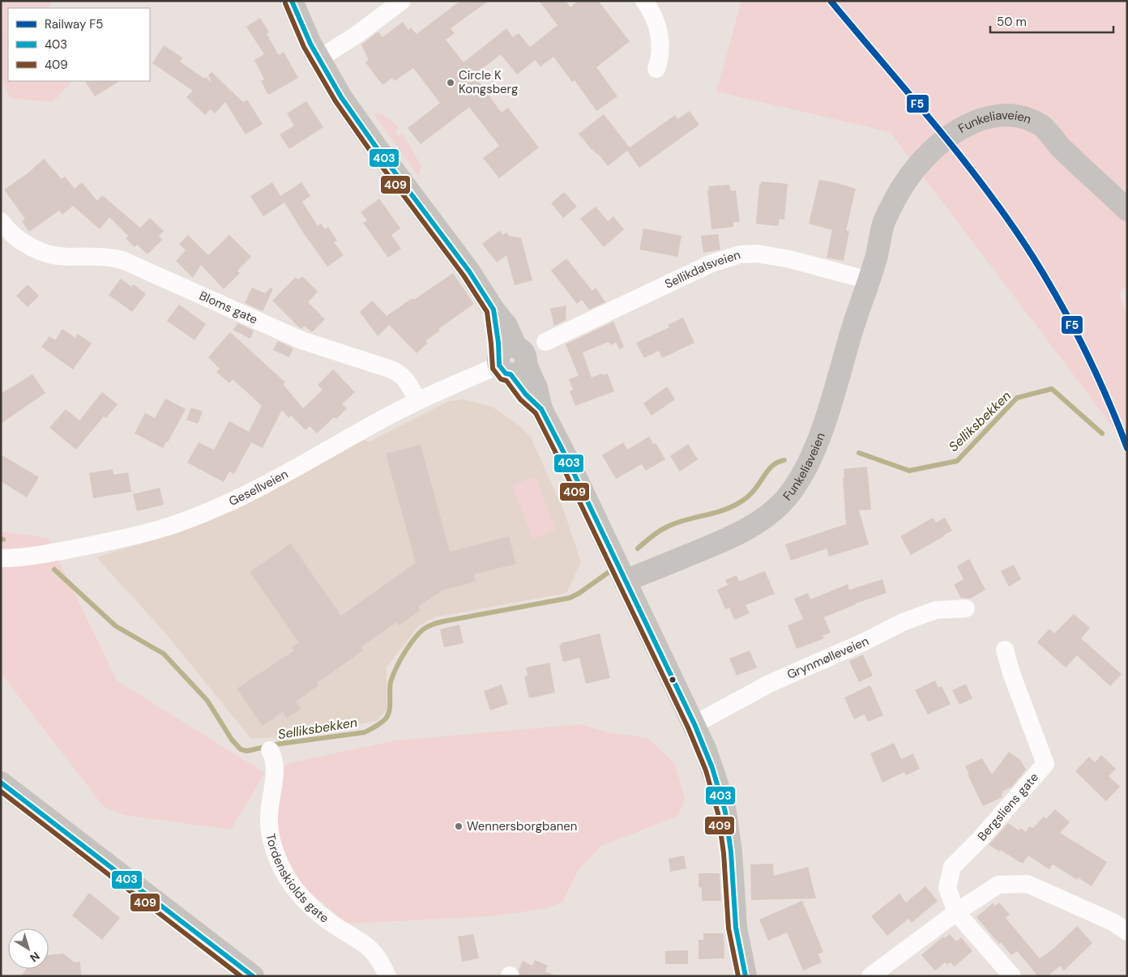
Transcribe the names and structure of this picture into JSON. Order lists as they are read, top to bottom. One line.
{"streets":{"street":["Funkeliaveien","Sellikdalsveien","Bloms gate","Gesellveien","Grynmølleveien","Bergsliens gate","Tordenskiolds gate"]},"crossings":[["Funkeliaveien","Sellikdalsveien"],["Bloms gate","Gesellveien"]],"water":["Selliksbekken"],"places":["Circle K Kongsberg","Wennersborgbanen"],"lines":["rail line F5","transit line 403","transit line 409"],"legend":["Railway F5","403","409"],"scale_bar":"50 m","north":"bottom right"}
